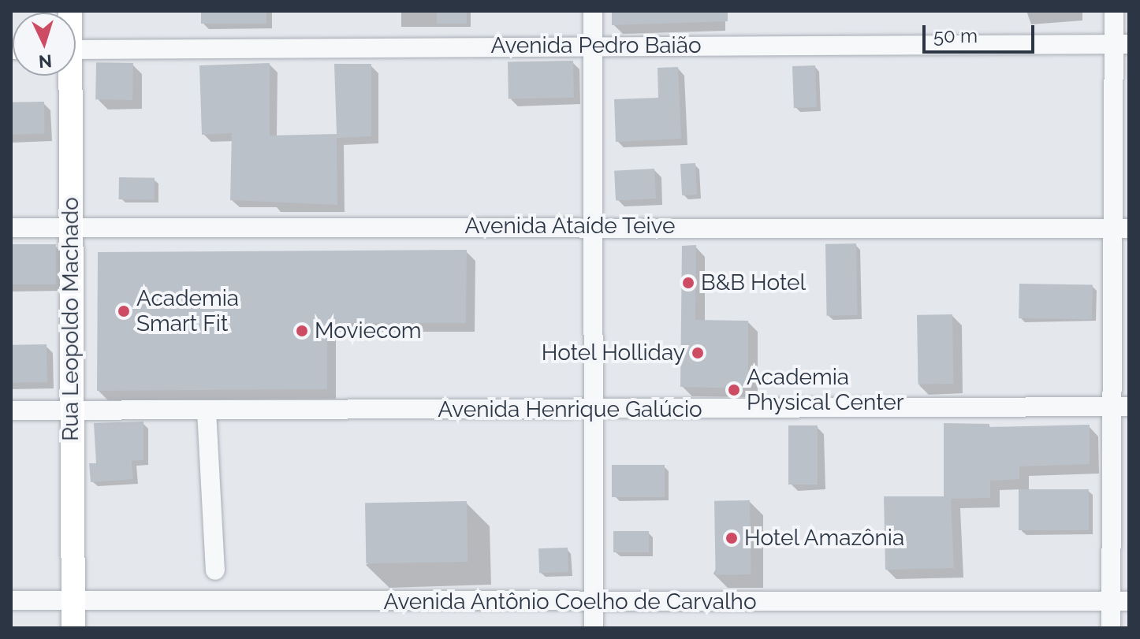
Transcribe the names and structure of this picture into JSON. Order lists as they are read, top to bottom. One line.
{"streets":{"main road":["Rua Leopoldo Machado"],"street":["Avenida Pedro Baião","Avenida Ataíde Teive","Avenida Henrique Galúcio","Avenida Antônio Coelho de Carvalho"]},"crossings":[["Avenida Ataíde Teive","Rua Leopoldo Machado"],["Rua Leopoldo Machado","Avenida Henrique Galúcio"],["Rua Leopoldo Machado","Avenida Antônio Coelho de Carvalho"]],"places":["B&B Hotel","Academia Smart Fit","Moviecom","Hotel Holliday","Academia Physical Center","Hotel Amazônia"],"scale_bar":"50 m","north":"bottom"}
